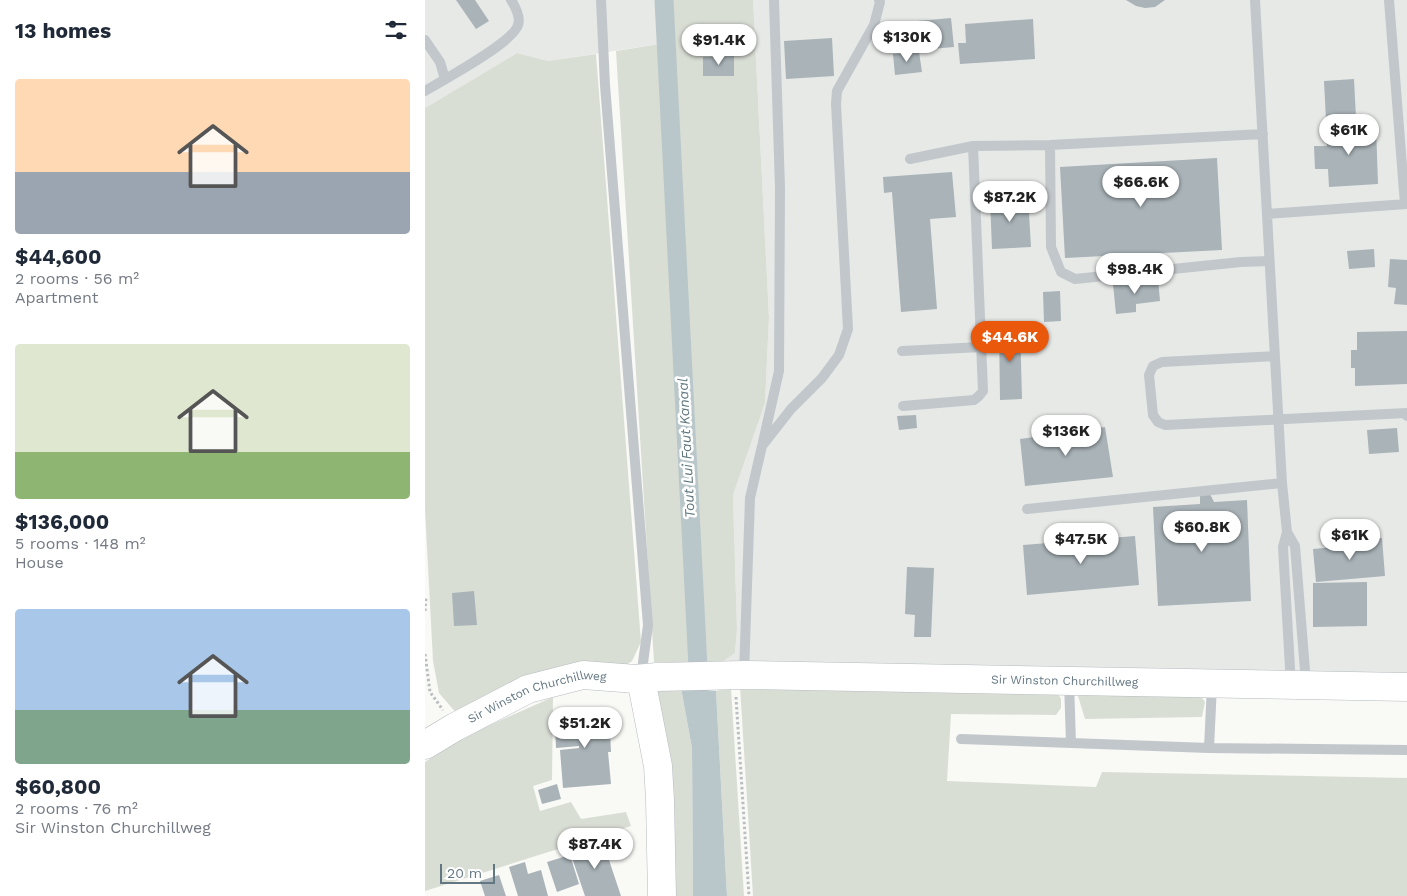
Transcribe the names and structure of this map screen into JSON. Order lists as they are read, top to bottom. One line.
{"streets":{"street":["Sir Winston Churchillweg"]},"water":["Tout Lui Faut Kanaal"],"scale_bar":"20 m","page":{"heading":"13 homes","price":["$130K","$91.4K","$61K","$66.6K","$87.2K","$98.4K","$44.6K","$136K","$60.8K","$61K","$47.5K","$51.2K","$87.4K"],"list":[{"name":"$44,600","note":"2 rooms · 56 m² · Apartment"},{"name":"$136,000","note":"5 rooms · 148 m² · House"},{"name":"$60,800","note":"2 rooms · 76 m² · Sir Winston Churchillweg"}],"scale":"20 m"}}
